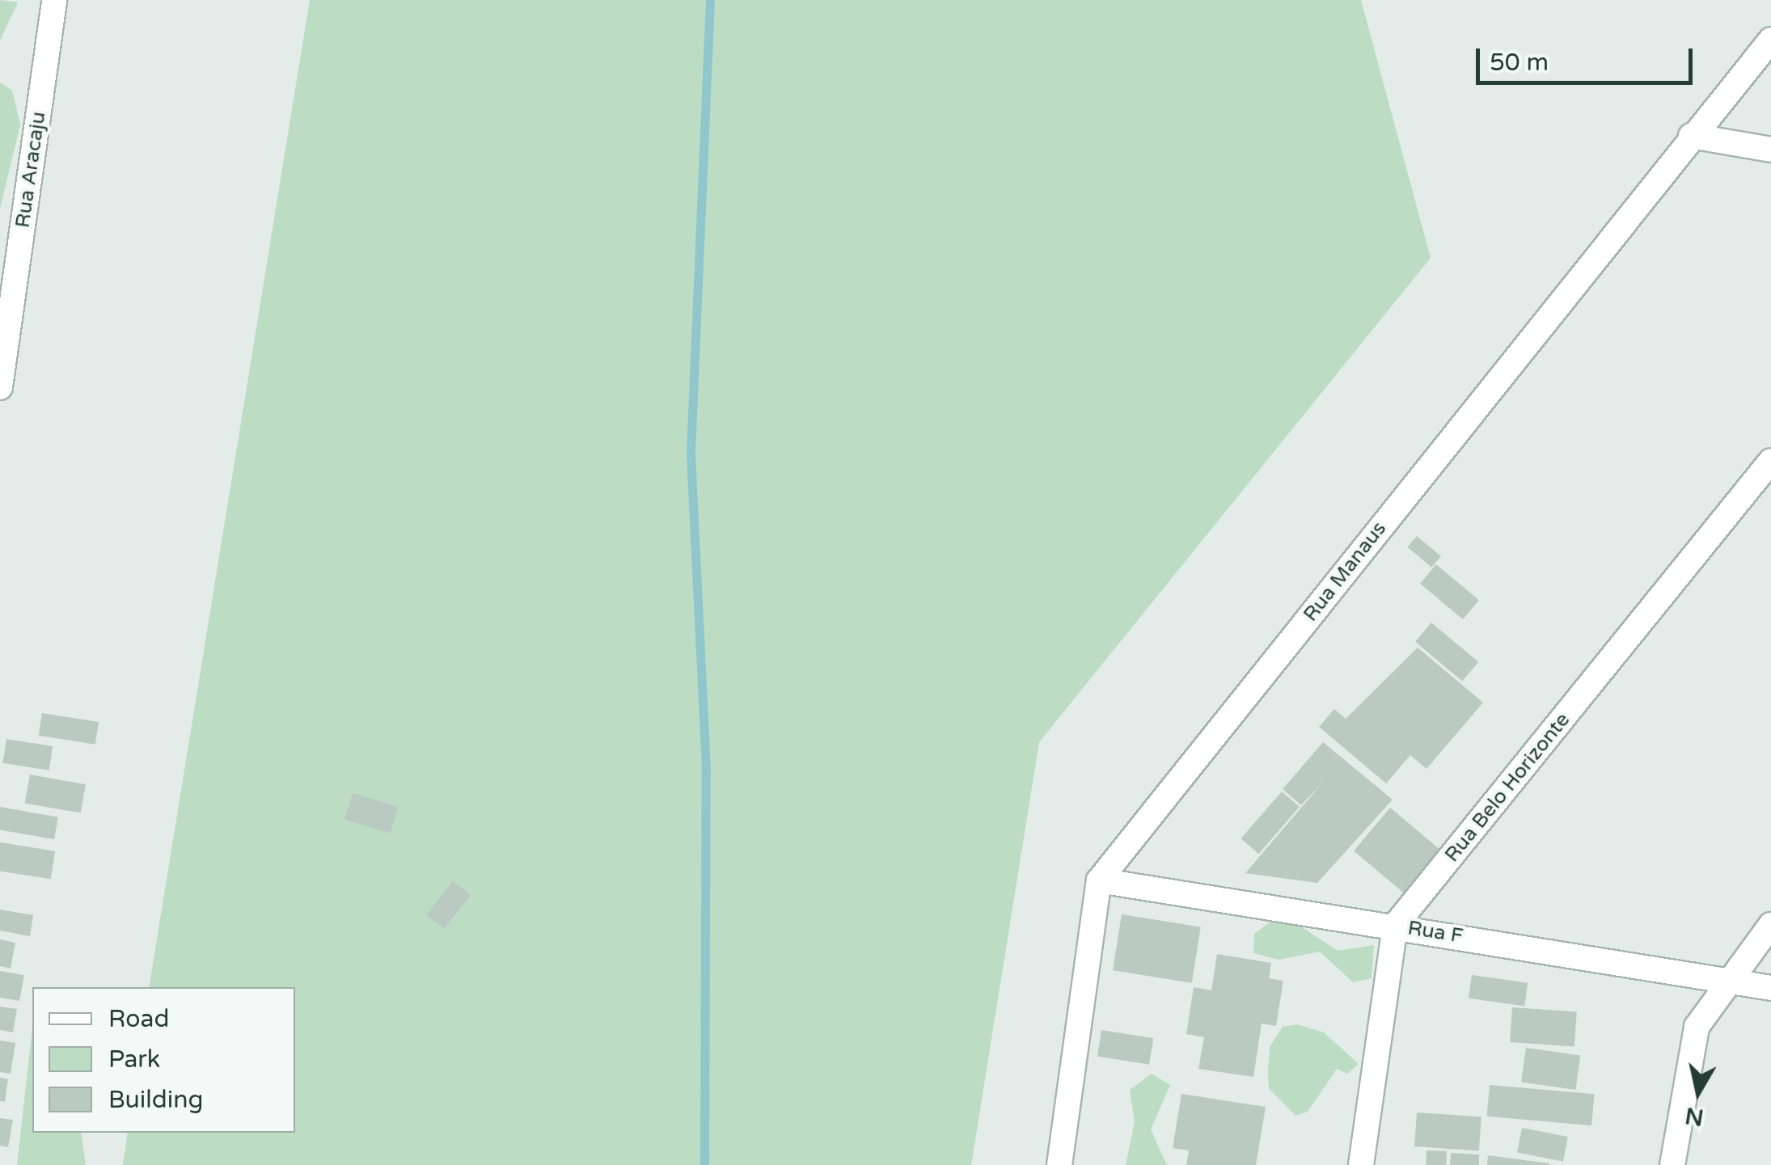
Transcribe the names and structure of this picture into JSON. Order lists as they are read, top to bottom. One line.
{"streets":{"street":["Rua Aracaju","Rua Manaus","Rua Belo Horizonte","Rua F"]},"crossings":[["Rua Manaus","Rua F"],["Rua Belo Horizonte","Rua F"]],"legend":["Road","Park","Building"],"scale_bar":"50 m","north":"bottom"}
